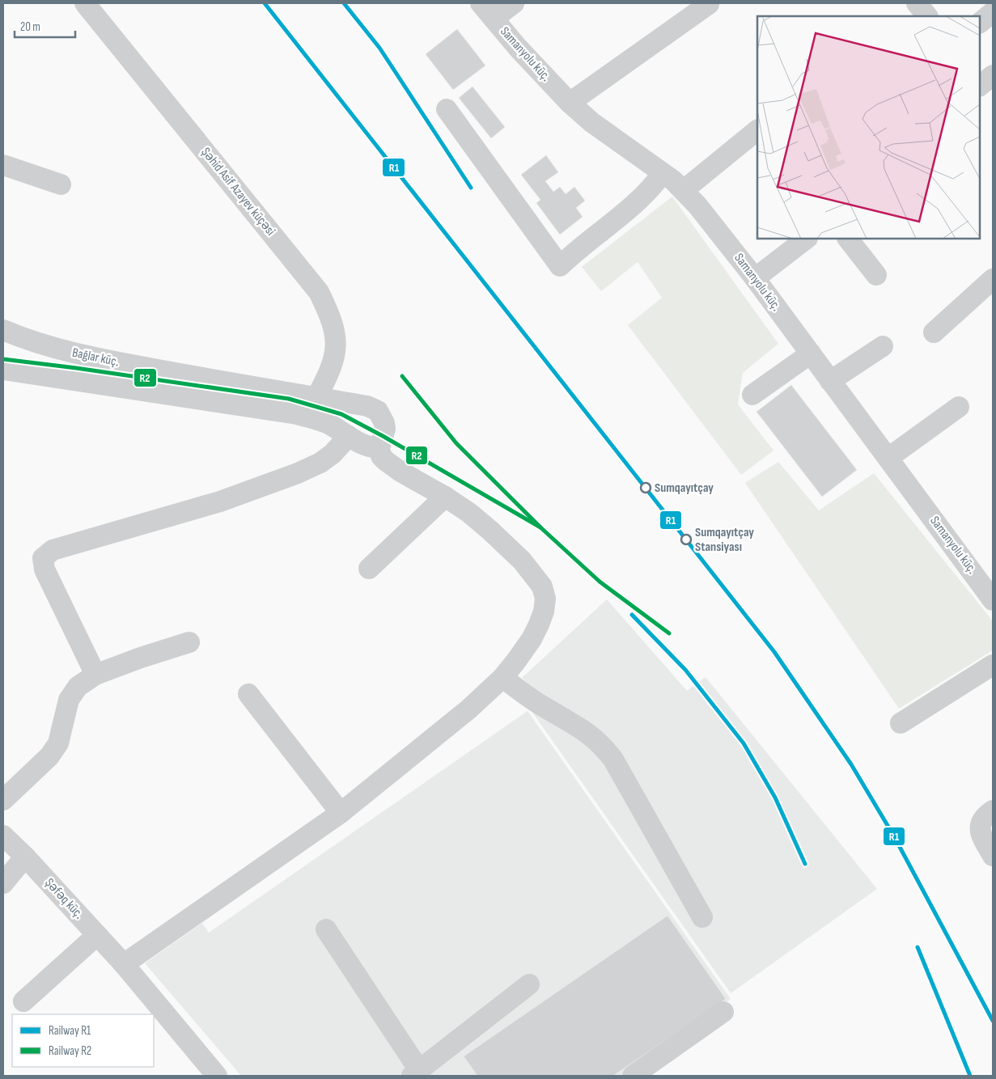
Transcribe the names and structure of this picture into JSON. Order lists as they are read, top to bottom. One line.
{"streets":{"street":["Samanyolu küç.","Şəhid Asif Azayev küçəsi","Bağlar küç.","Şəfəq küç."]},"crossings":[["Şəhid Asif Azayev küçəsi","Bağlar küç."]],"places":["Sumqayıtçay","Sumqayıtçay Stansiyası"],"lines":["rail line R1","rail line R2"],"legend":["Railway R1","Railway R2"],"scale_bar":"20 m"}
